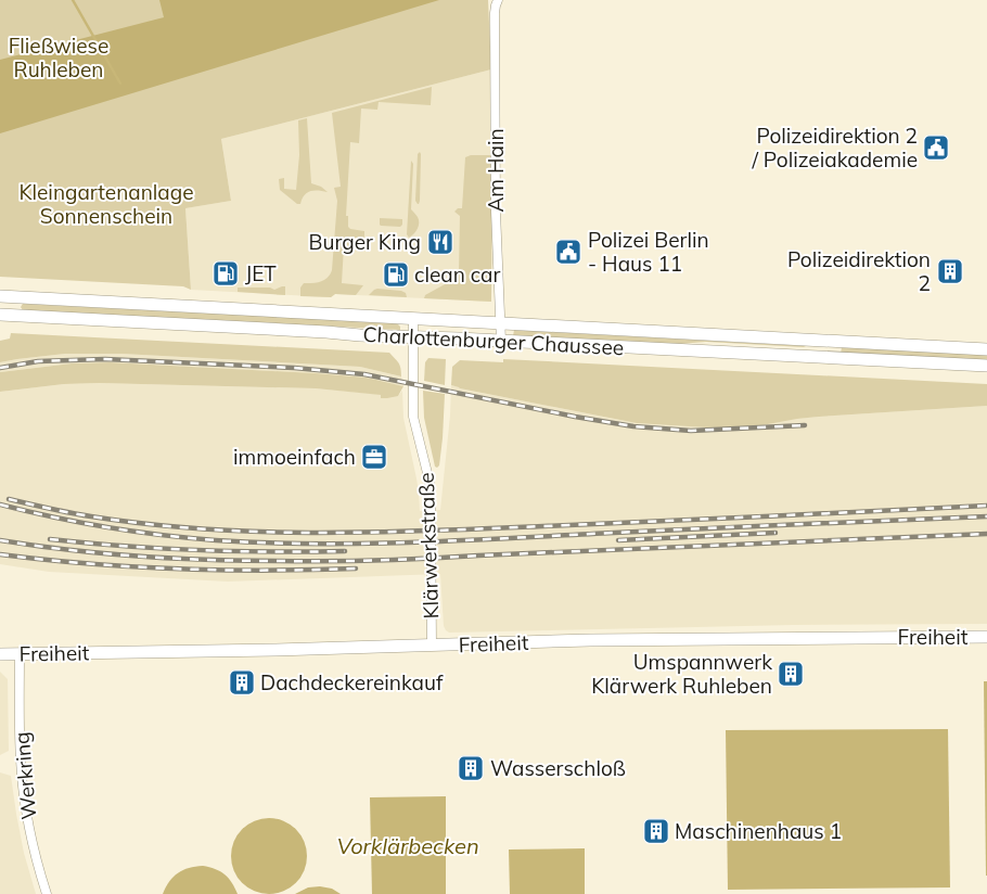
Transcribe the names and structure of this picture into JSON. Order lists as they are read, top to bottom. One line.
{"streets":{"main road":["Charlottenburger Chaussee","Freiheit"],"street":["Am Hain","Klärwerkstraße","Werkring"]},"crossings":[["Am Hain","Charlottenburger Chaussee"],["Charlottenburger Chaussee","Klärwerkstraße"],["Klärwerkstraße","Freiheit"],["Freiheit","Werkring"]],"water":["Vorklärbecken"],"parks":["Fließwiese Ruhleben","Kleingartenanlage Sonnenschein"],"places":{"public building":["Polizeidirektion 2 / Polizeiakademie","Polizei Berlin - Haus 11"],"restaurant":["Burger King"],"building":["Polizeidirektion 2","Umspannwerk Klärwerk Ruhleben","Dachdeckereinkauf","Wasserschloß","Maschinenhaus 1"],"fuel station":["JET","clean car"],"office":["immoeinfach"]}}
